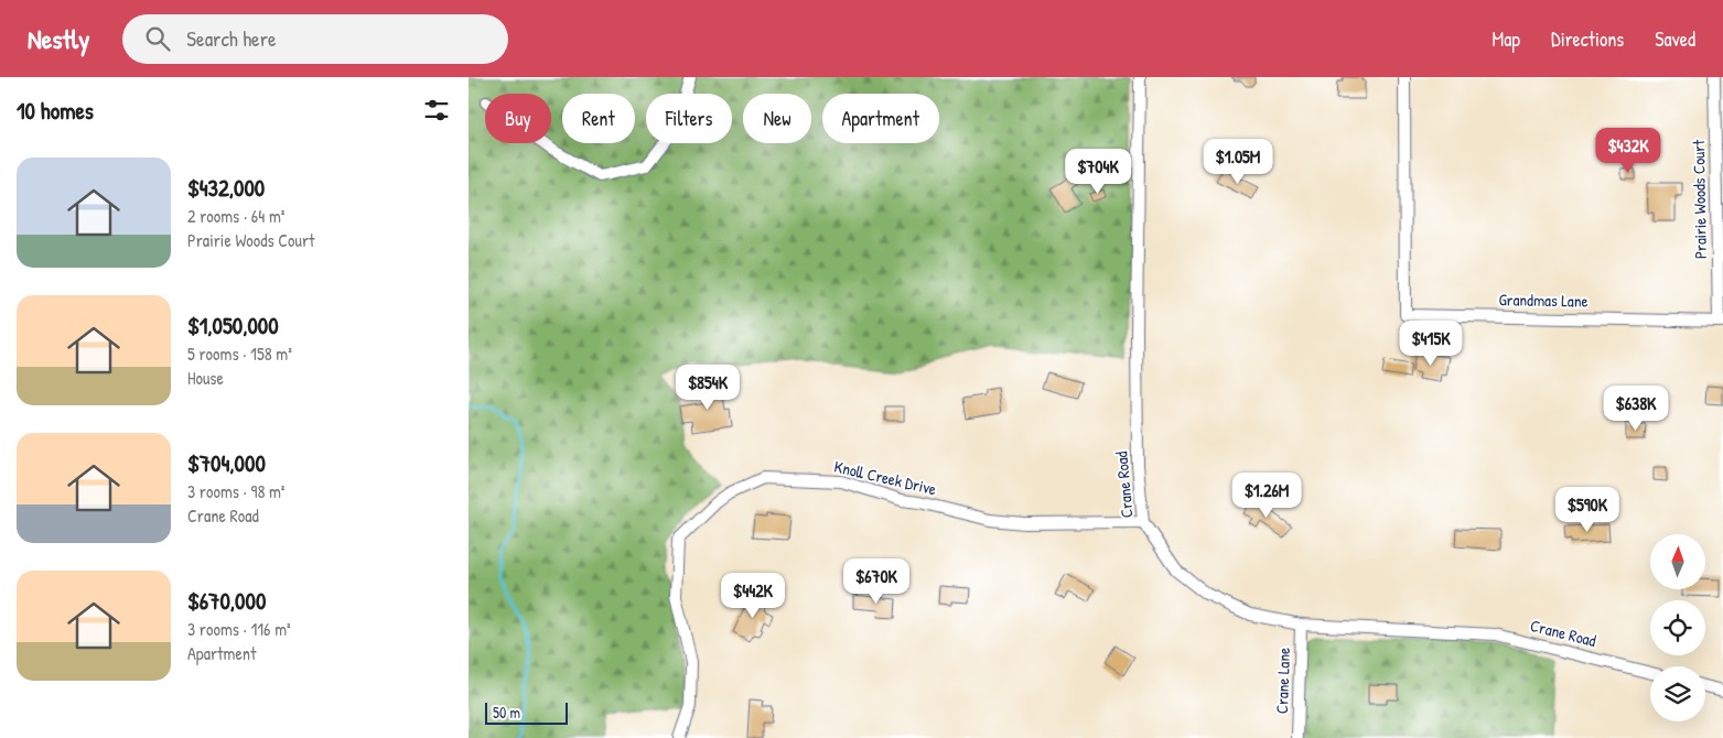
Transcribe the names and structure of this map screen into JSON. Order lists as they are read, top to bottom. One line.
{"streets":{"street":["Prairie Woods Court","Grandmas Lane","Knoll Creek Drive","Crane Road","Crane Lane"]},"crossings":[["Prairie Woods Court","Grandmas Lane"],["Knoll Creek Drive","Crane Road"],["Crane Road","Crane Lane"]],"scale_bar":"50 m","north":"top","page":{"header":"Nestly","search":"Search here","nav":["Map","Directions","Saved"],"heading":"10 homes","chip":["Buy","Rent","Filters","New","Apartment"],"price":["$432K","$1.05M","$704K","$415K","$854K","$638K","$1.26M","$590K","$670K","$442K"],"list":[{"name":"$432,000","note":"2 rooms · 64 m² · Prairie Woods Court"},{"name":"$1,050,000","note":"5 rooms · 158 m² · House"},{"name":"$704,000","note":"3 rooms · 98 m² · Crane Road"},{"name":"$670,000","note":"3 rooms · 116 m² · Apartment"}],"scale":"50 m"}}
